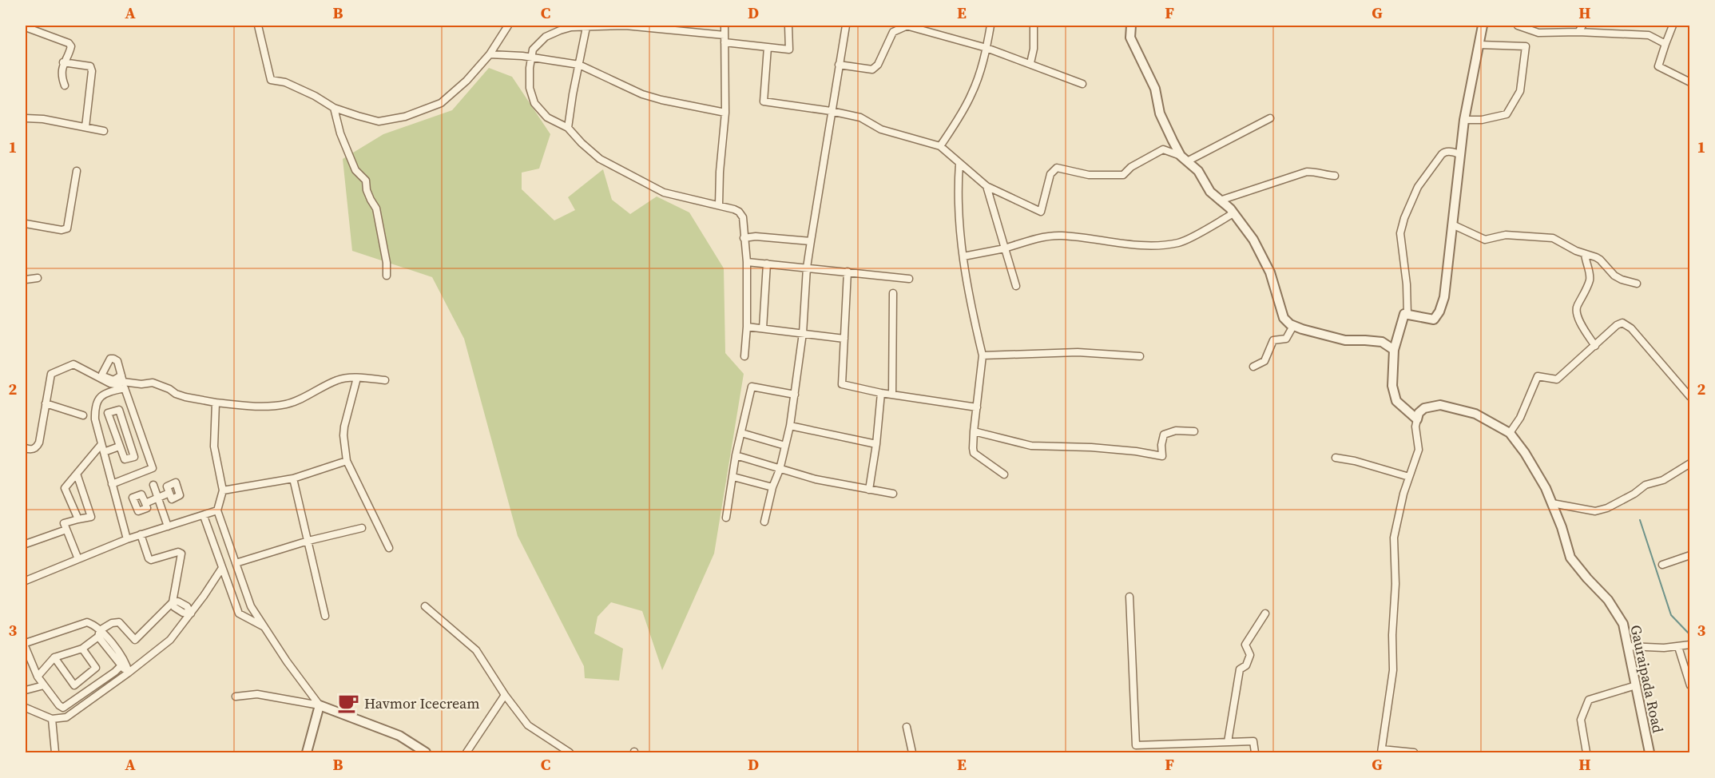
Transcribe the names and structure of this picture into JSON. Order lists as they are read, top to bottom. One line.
{"streets":{"street":["Gauraipada Road"]},"places":{"cafe":["Havmor Icecream"]},"grid":{"columns":["A","B","C","D","E","F","G","H"],"rows":["1","2","3"]}}
